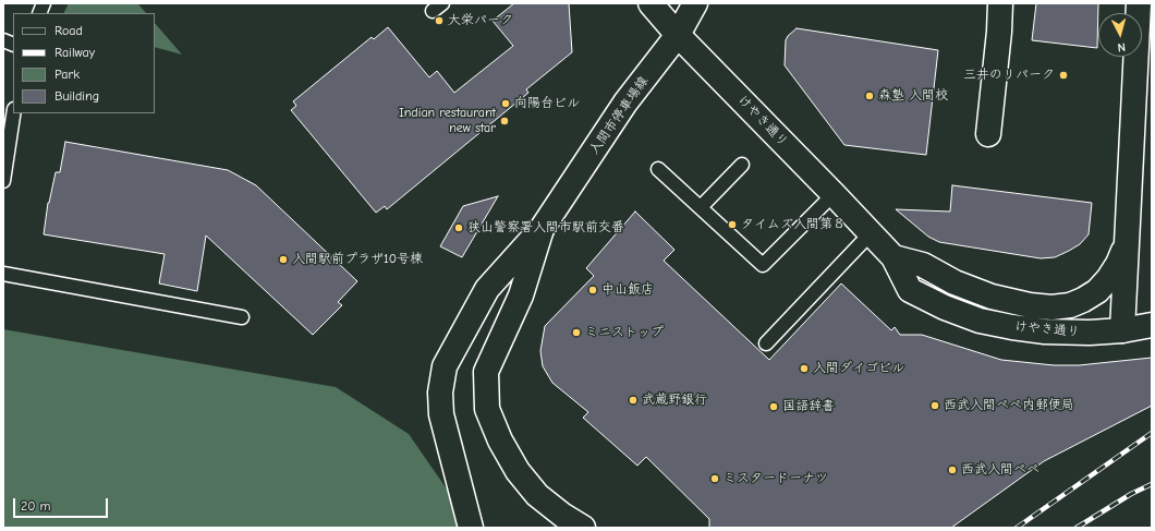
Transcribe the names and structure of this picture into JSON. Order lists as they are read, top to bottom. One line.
{"streets":{"street":["入間市停車場線","けやき通り"]},"crossings":[["入間市停車場線","けやき通り"]],"places":["大栄パーク","三井のリパーク","森塾 入間校","向陽台ビル","Indian restaurant new star","タイムズ入間第８","狭山警察署入間市駅前交番","入間駅前プラザ10号棟","中山飯店","ミニストップ","入間ダイゴビル","武蔵野銀行","西武入間ぺぺ内郵便局","国語辞書","西武入間ペペ","ミスタードーナツ"],"legend":["Road","Railway","Park","Building"],"scale_bar":"20 m","north":"bottom"}
